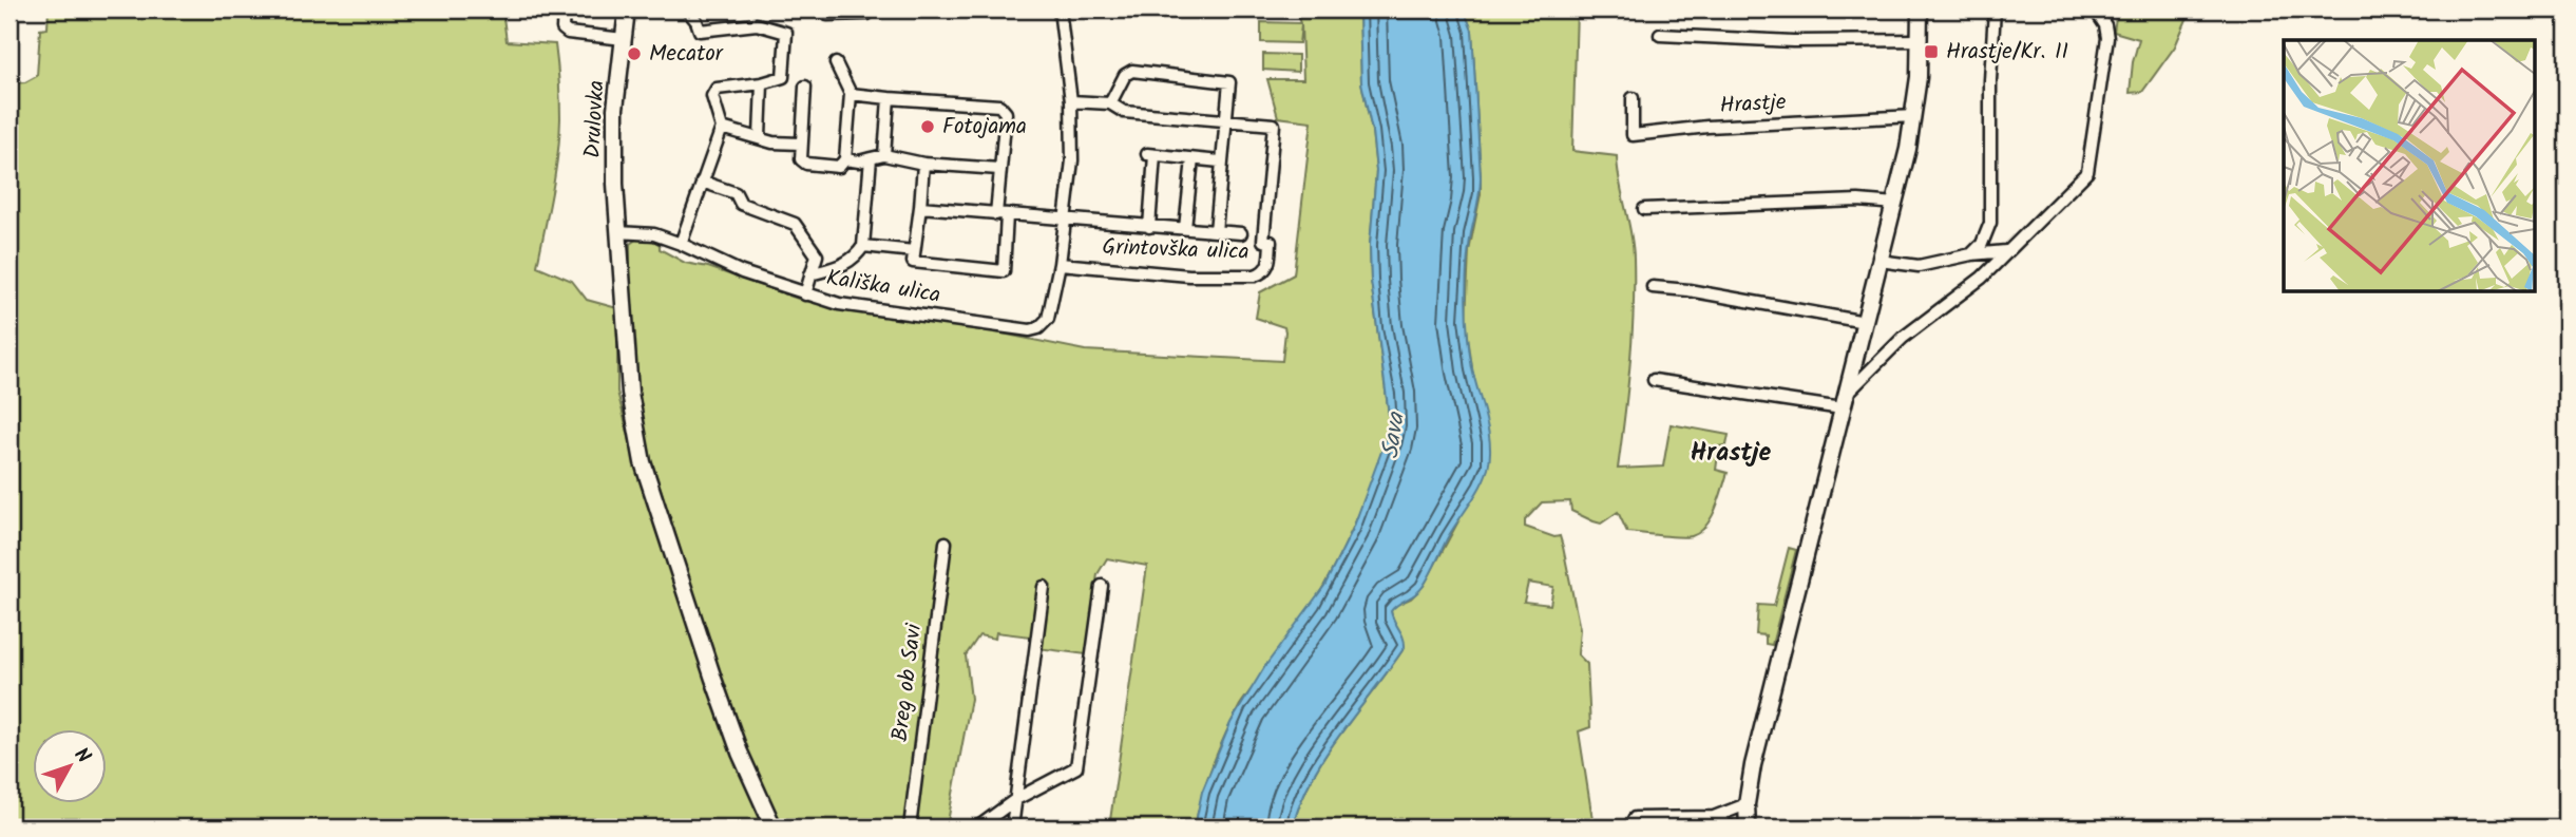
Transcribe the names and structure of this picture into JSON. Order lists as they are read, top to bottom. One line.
{"streets":{"street":["Hrastje","Drulovka","Grintovška ulica","Kališka ulica","Breg ob Savi"]},"crossings":[["Drulovka","Kališka ulica"],["Grintovška ulica","Kališka ulica"]],"districts":["Hrastje"],"water":["Sava"],"places":{"transit":["Hrastje/Kr. II"],"other":["Mecator","Fotojama"]},"north":"top right"}
